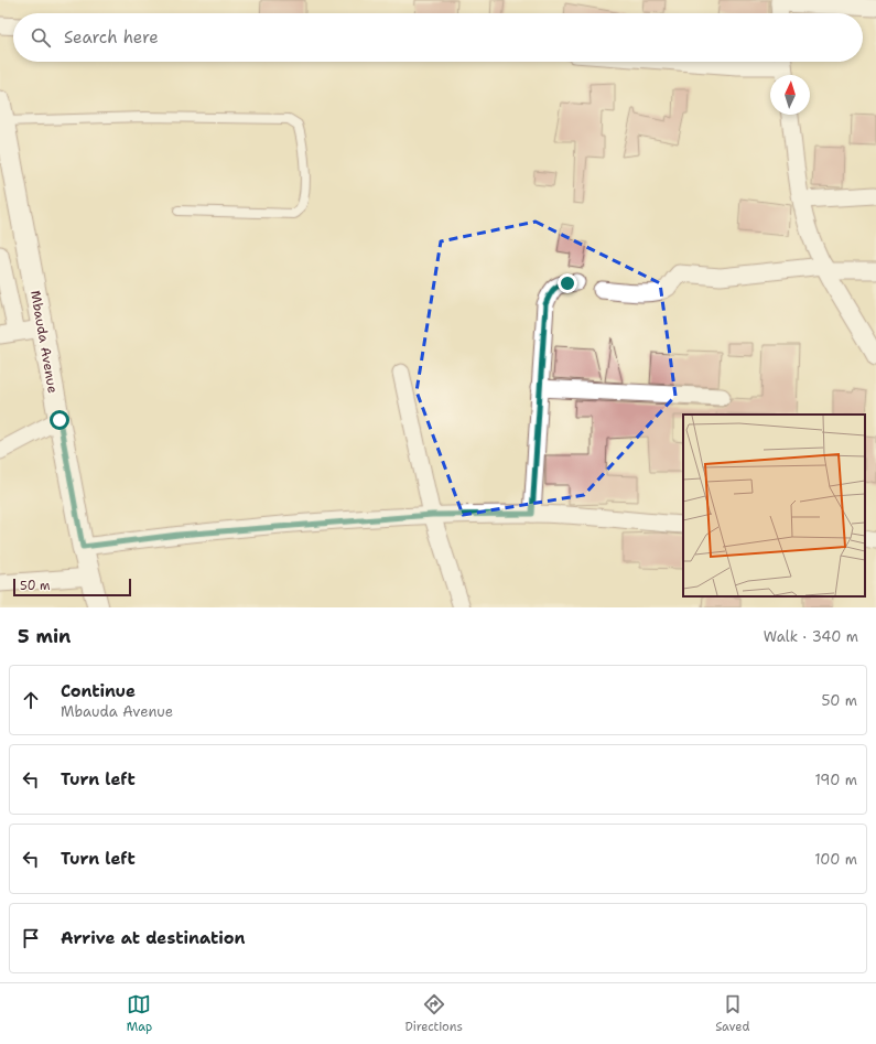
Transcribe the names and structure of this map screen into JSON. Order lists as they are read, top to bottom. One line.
{"streets":{"street":["Mbauda Avenue"]},"scale_bar":"50 m","north":"top","page":{"search":"Search here","scale":"50 m","heading":["5 min","Walk · 340 m"],"list":[["Continue","Mbauda Avenue","50 m"],["Turn left","190 m"],["Turn left","100 m"],"Arrive at destination"],"nav":["Map","Directions","Saved"]}}
